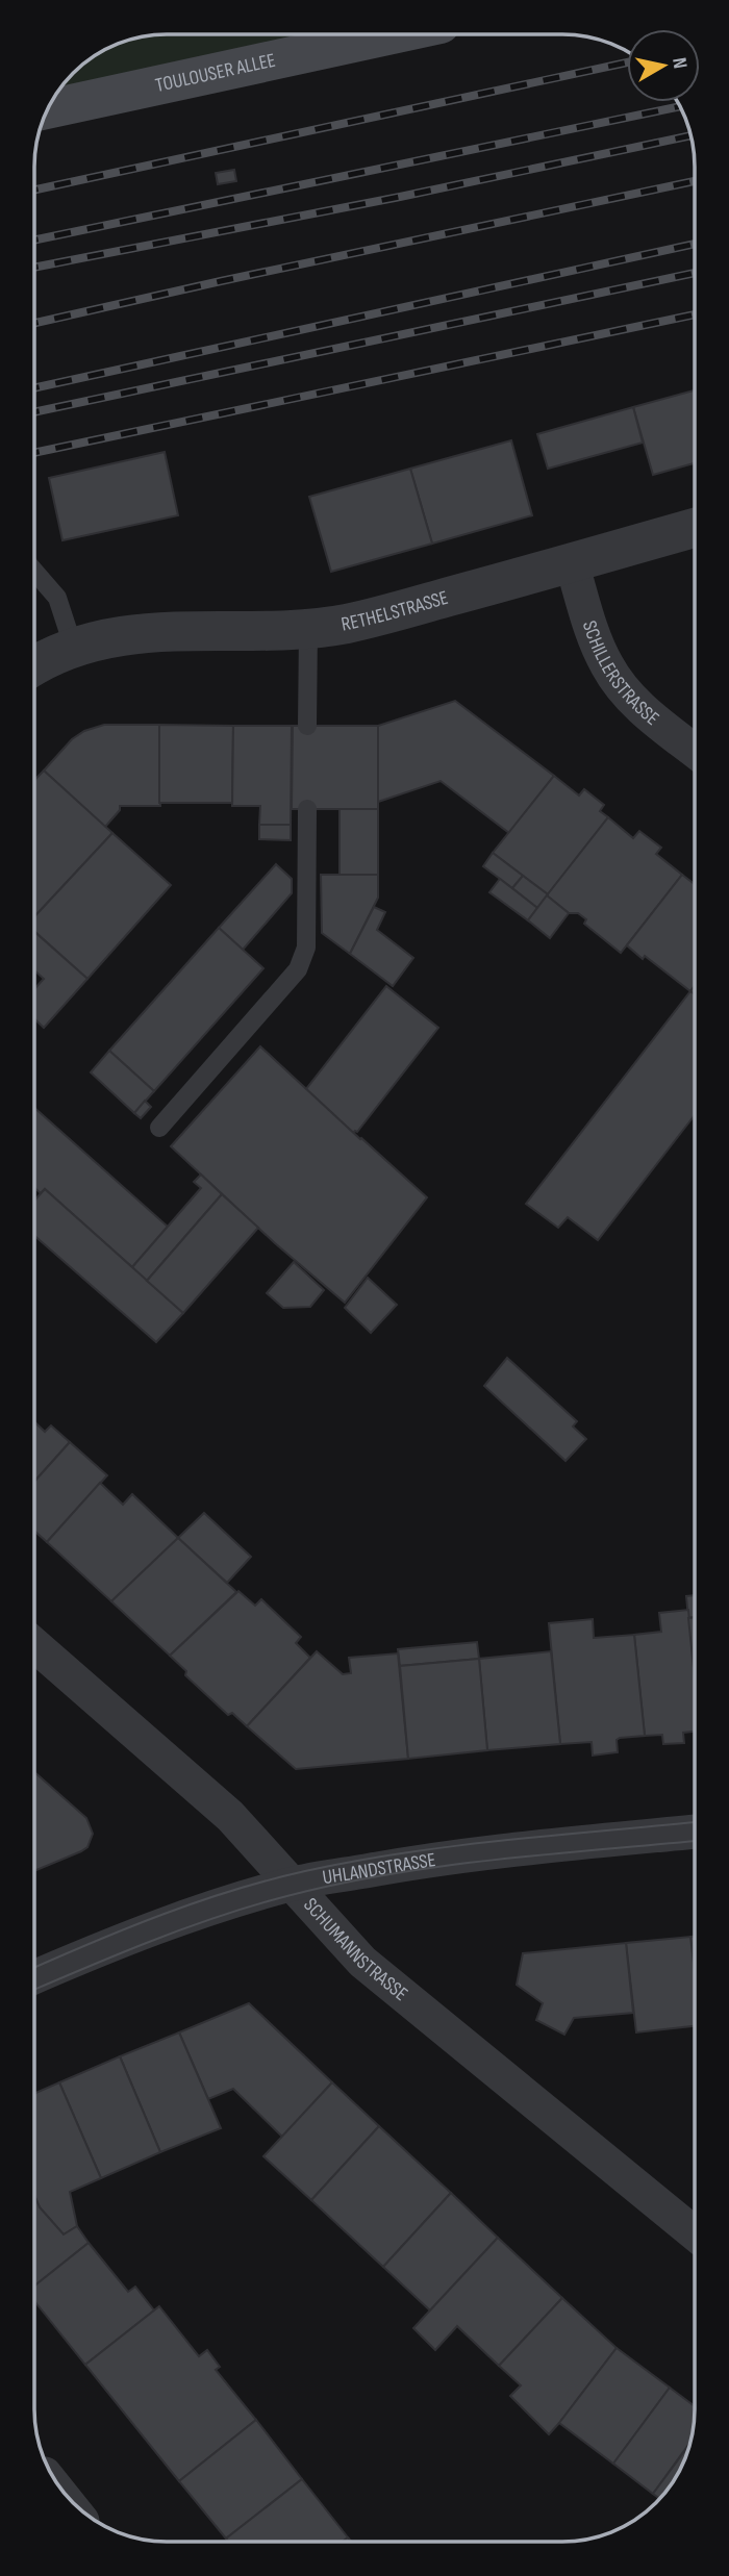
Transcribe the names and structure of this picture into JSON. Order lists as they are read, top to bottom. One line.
{"streets":{"main road":["TOULOUSER ALLEE"],"street":["RETHELSTRASSE","SCHILLERSTRASSE","UHLANDSTRASSE","SCHUMANNSTRASSE"]},"crossings":[["RETHELSTRASSE","SCHILLERSTRASSE"],["UHLANDSTRASSE","SCHUMANNSTRASSE"]],"north":"right"}
